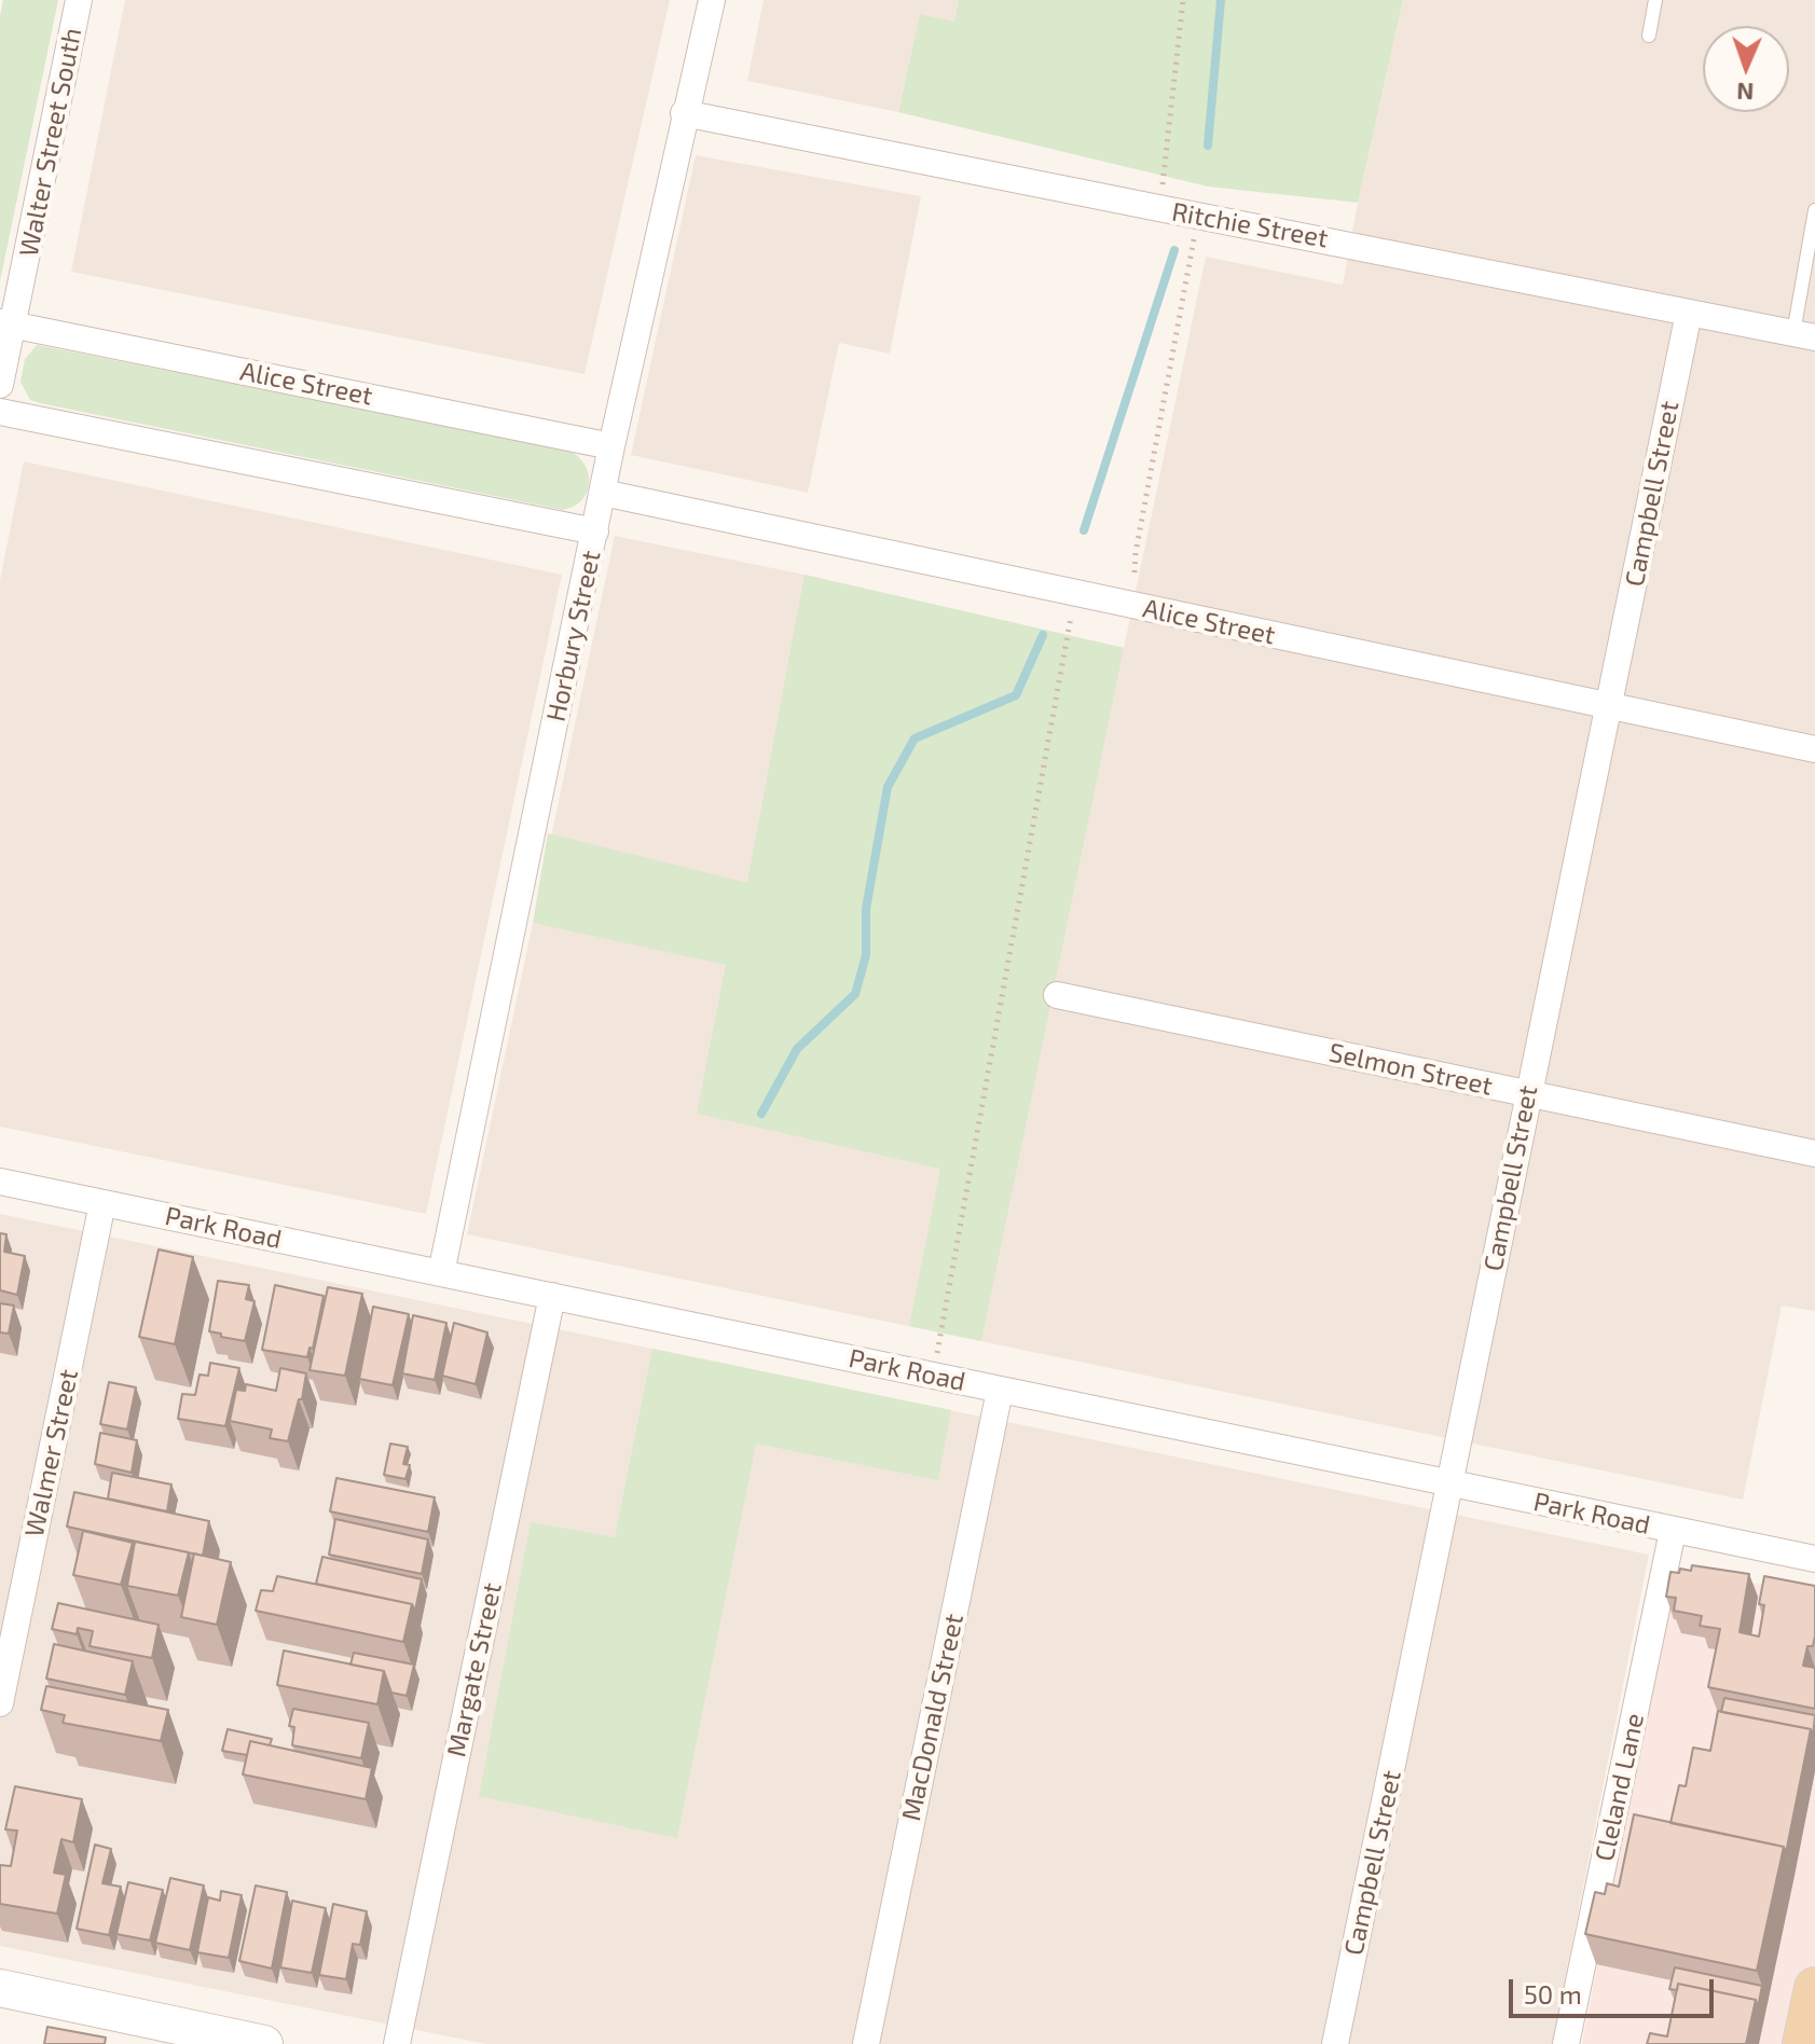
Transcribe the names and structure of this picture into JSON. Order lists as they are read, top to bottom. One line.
{"streets":{"street":["Walter Street South","Ritchie Street","Alice Street","Campbell Street","Horbury Street","Selmon Street","Park Road","Walmer Street","Margate Street","MacDonald Street","Cleland Lane"]},"crossings":[["Walter Street South","Alice Street"],["Ritchie Street","Campbell Street"],["Ritchie Street","Horbury Street"],["Alice Street","Campbell Street"],["Alice Street","Horbury Street"],["Campbell Street","Selmon Street"],["Campbell Street","Park Road"],["Horbury Street","Park Road"],["Park Road","Walmer Street"],["Park Road","Margate Street"],["Park Road","MacDonald Street"],["Park Road","Cleland Lane"]],"scale_bar":"50 m","north":"bottom"}
